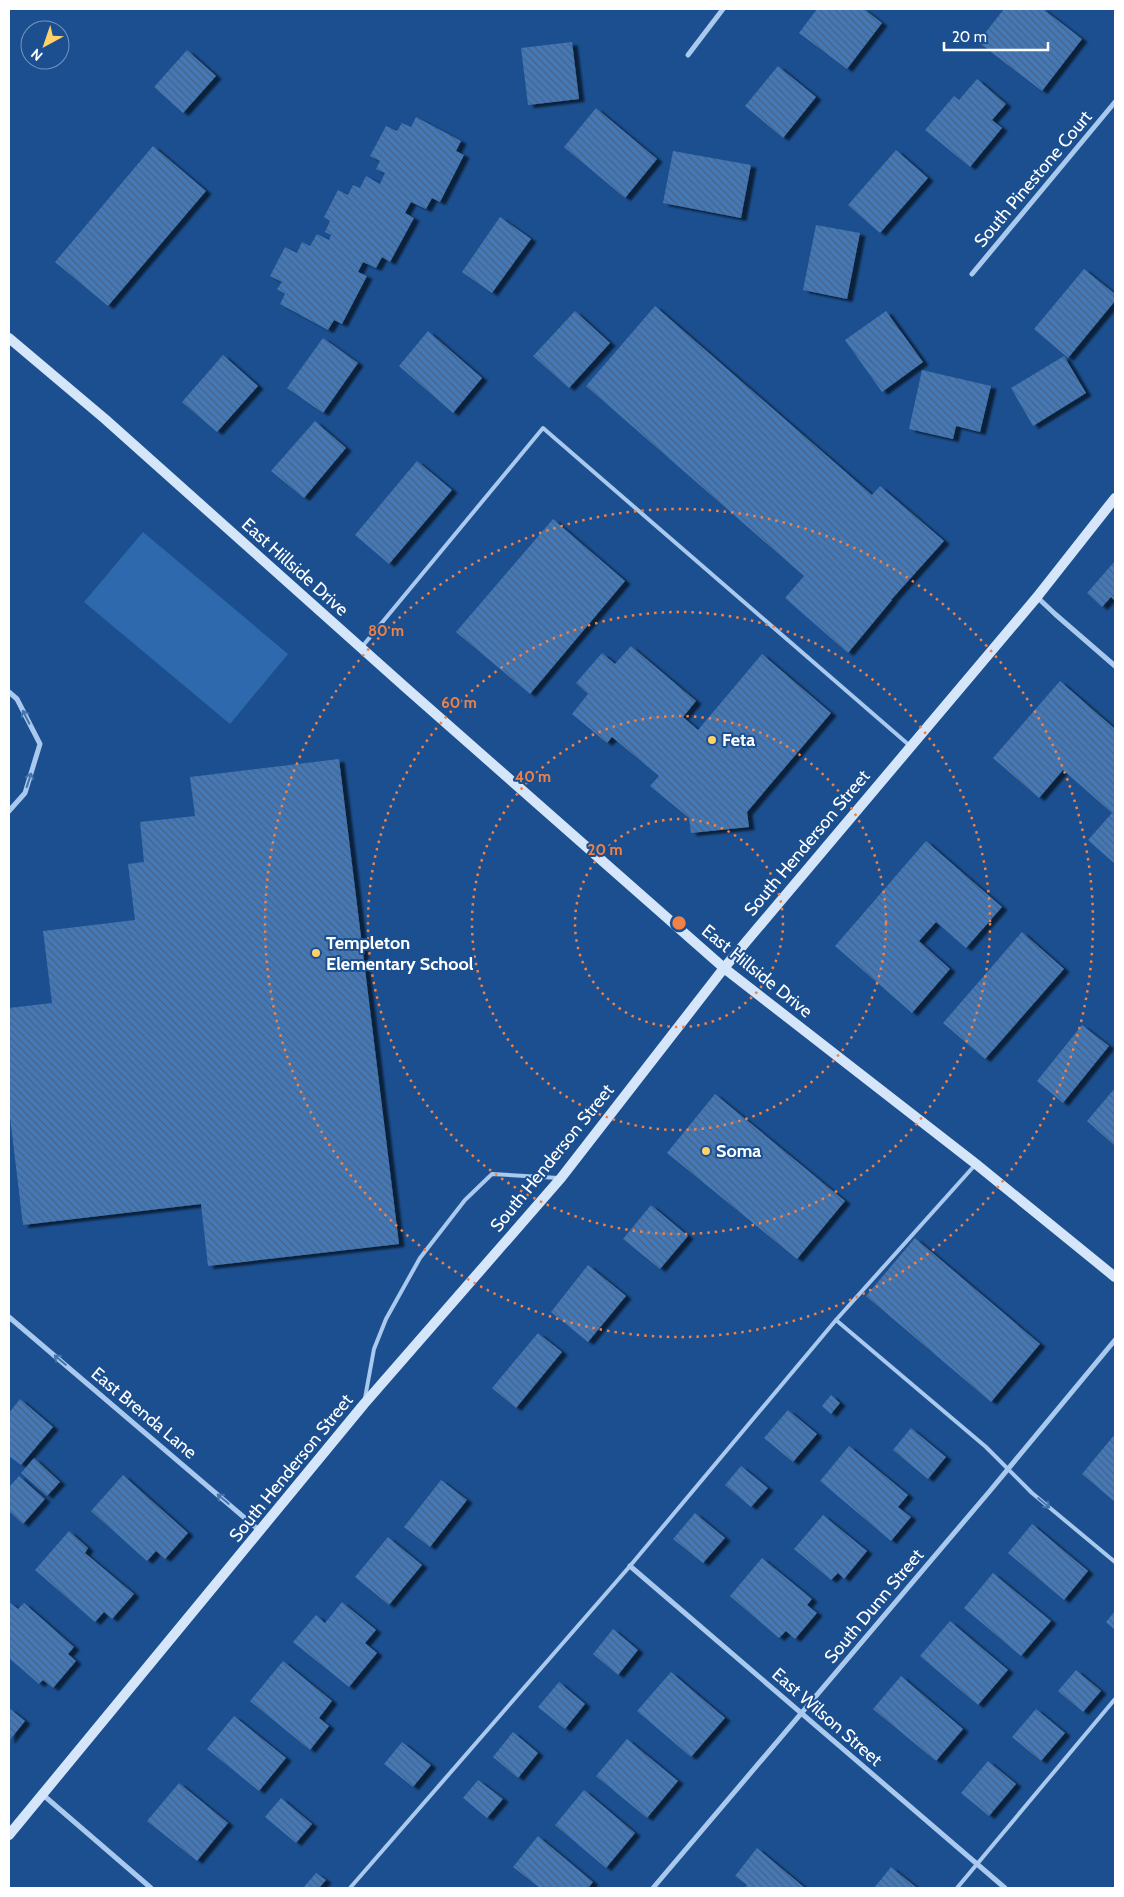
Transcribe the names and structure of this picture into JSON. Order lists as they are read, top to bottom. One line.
{"streets":{"street":["South Pinestone Court","East Hillside Drive","South Henderson Street","East Brenda Lane","South Dunn Street","East Wilson Street"]},"crossings":[["East Hillside Drive","South Henderson Street"],["South Henderson Street","East Brenda Lane"],["South Dunn Street","East Wilson Street"]],"one_way":["East Brenda Lane"],"places":["Feta","Templeton Elementary School","Soma"],"scale_bar":"20 m","north":"bottom left","rings":["80 m","60 m","40 m","20 m"]}
